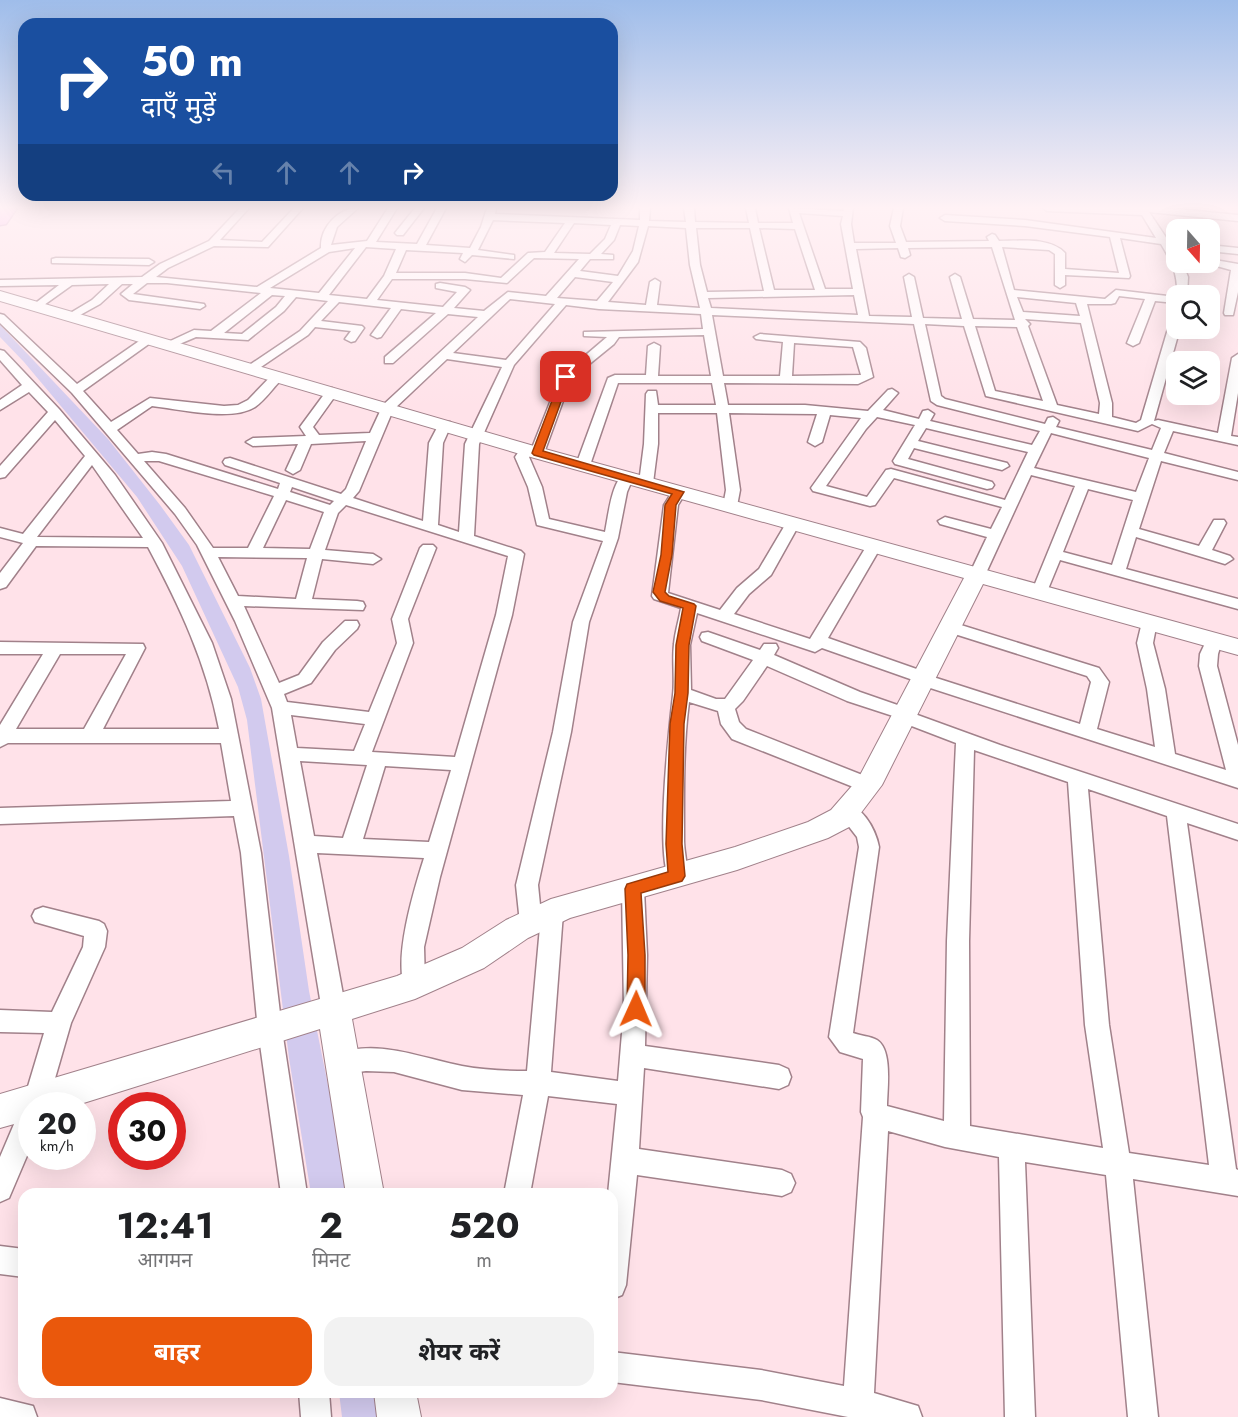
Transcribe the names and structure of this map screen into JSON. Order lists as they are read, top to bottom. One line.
{"north":"bottom","page":{"turn":["50 m","दाएँ मुड़ें"],"speed":"20 km/h","limit":"30","eta":["12:41","आगमन","2","मिनट","520","m"],"buttons":["बाहर","शेयर करें"]}}
